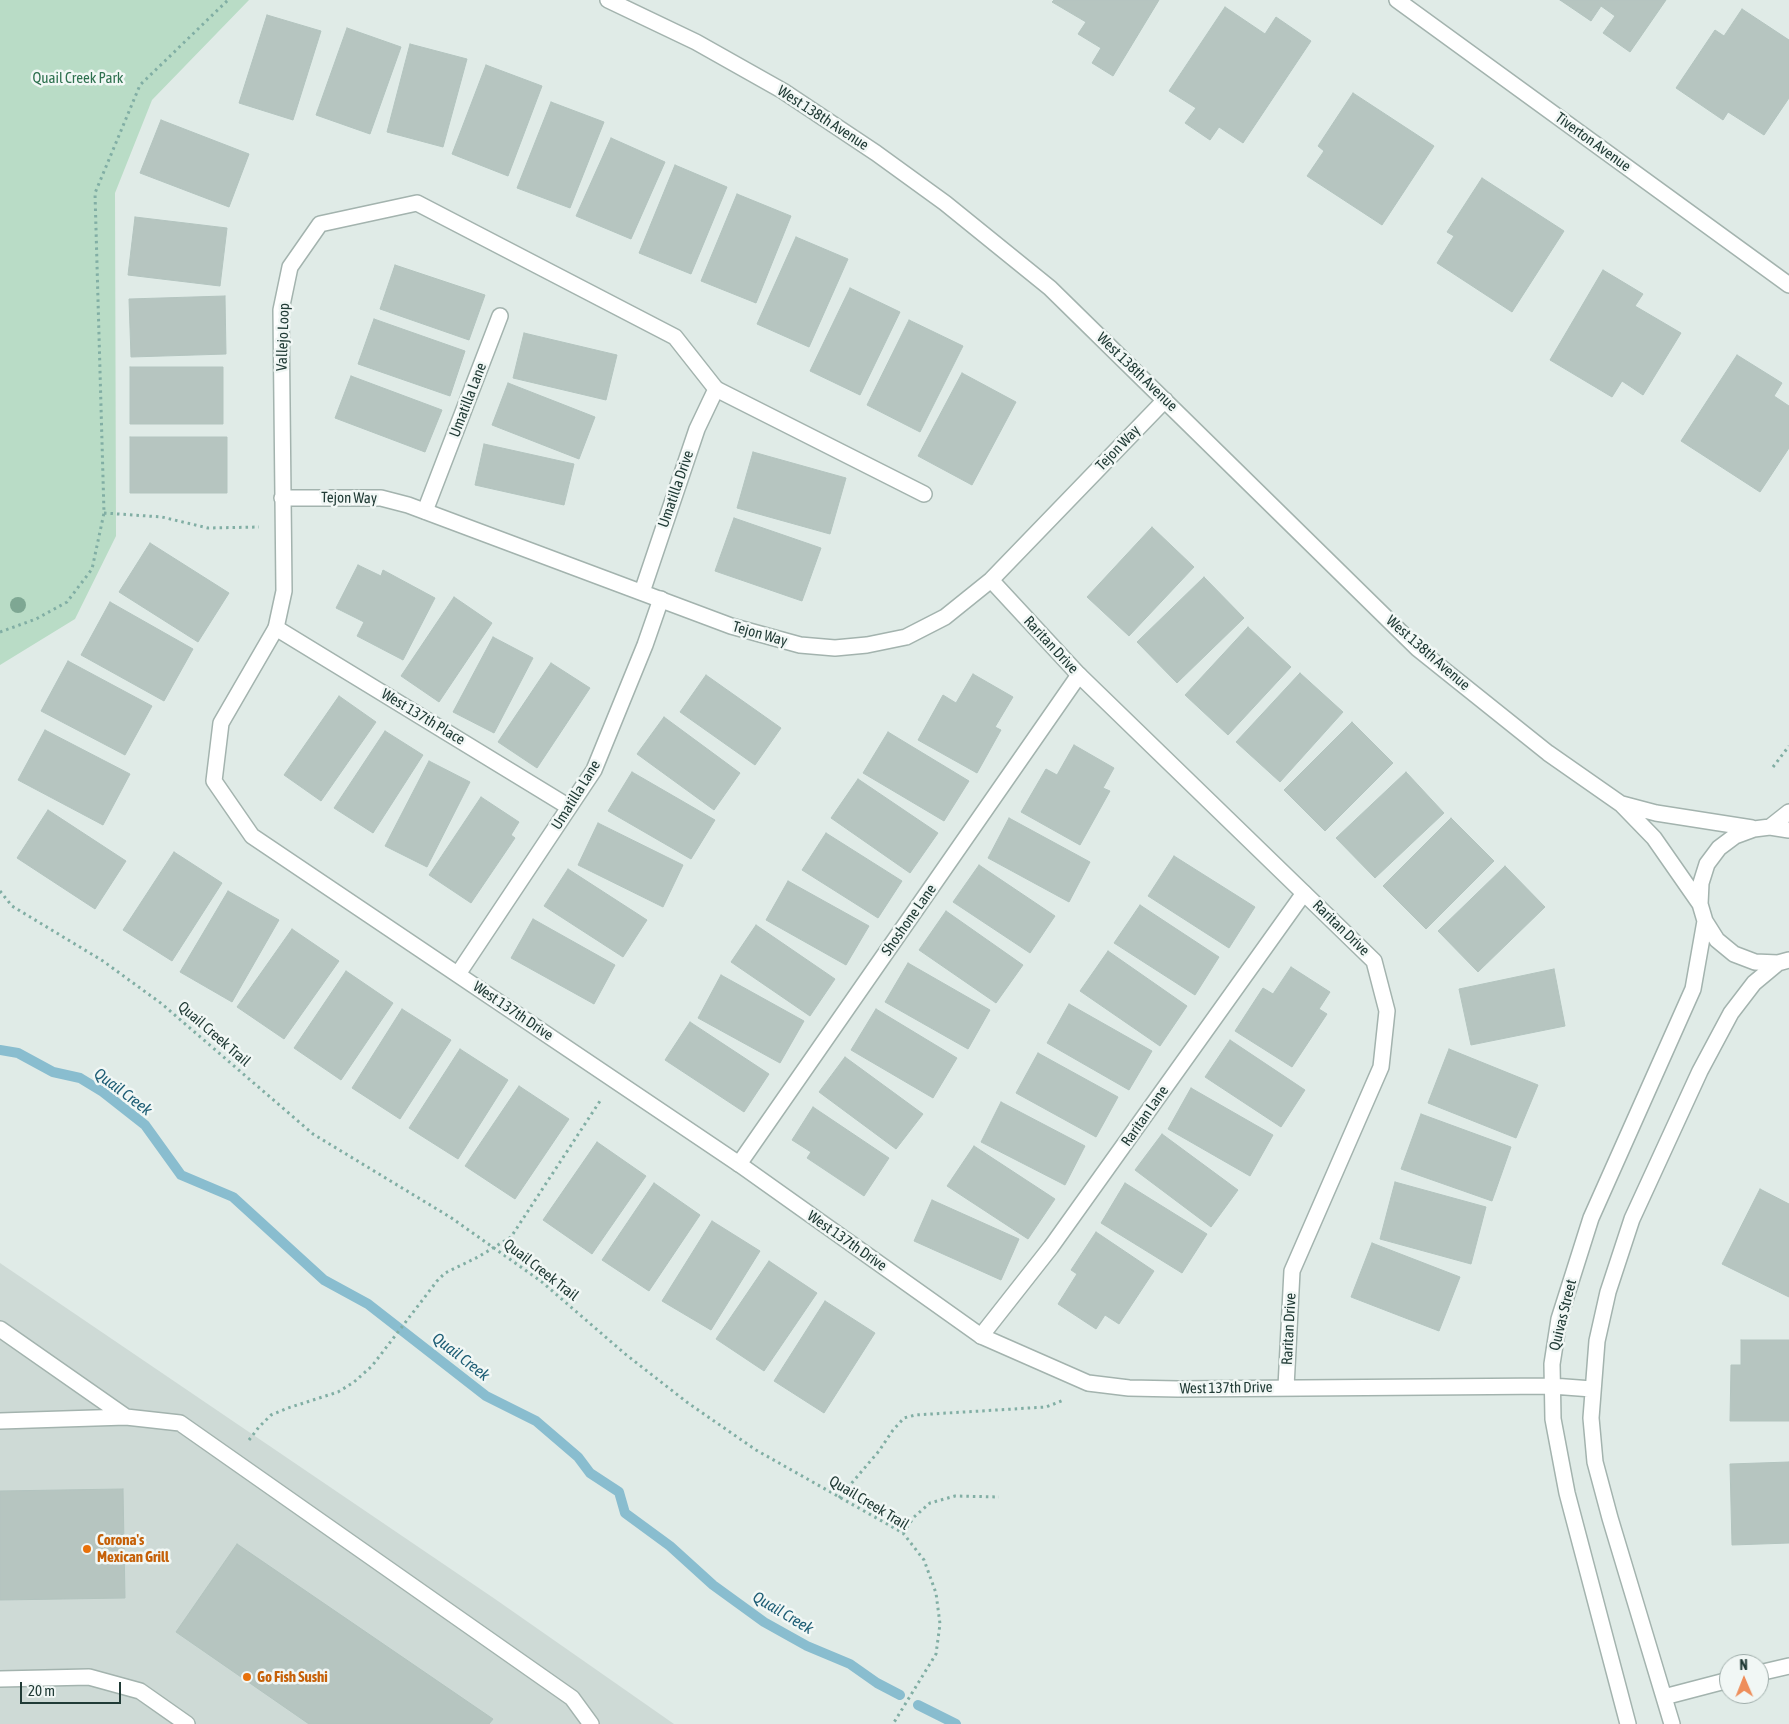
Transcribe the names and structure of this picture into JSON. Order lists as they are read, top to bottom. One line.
{"streets":{"street":["West 138th Avenue","Tiverton Avenue","Vallejo Loop","Umatilla Lane","Tejon Way","Umatilla Drive","Raritan Drive","West 137th Place","Shoshone Lane","West 137th Drive","Raritan Lane","Quivas Street"],"path":["Quail Creek Trail"]},"crossings":[["West 138th Avenue","Tejon Way"],["Vallejo Loop","Tejon Way"],["Vallejo Loop","Umatilla Drive"],["Vallejo Loop","West 137th Place"],["Vallejo Loop","West 137th Drive"],["Umatilla Lane","Tejon Way"],["Umatilla Lane","West 137th Place"],["Umatilla Lane","West 137th Drive"],["Tejon Way","Umatilla Drive"],["Tejon Way","Raritan Drive"],["Raritan Drive","Shoshone Lane"],["Raritan Drive","West 137th Drive"],["Raritan Drive","Raritan Lane"],["Shoshone Lane","West 137th Drive"],["West 137th Drive","Raritan Lane"],["West 137th Drive","Quivas Street"]],"water":["Quail Creek"],"parks":["Quail Creek Park"],"places":["Corona's Mexican Grill","Go Fish Sushi"],"scale_bar":"20 m","north":"top"}
